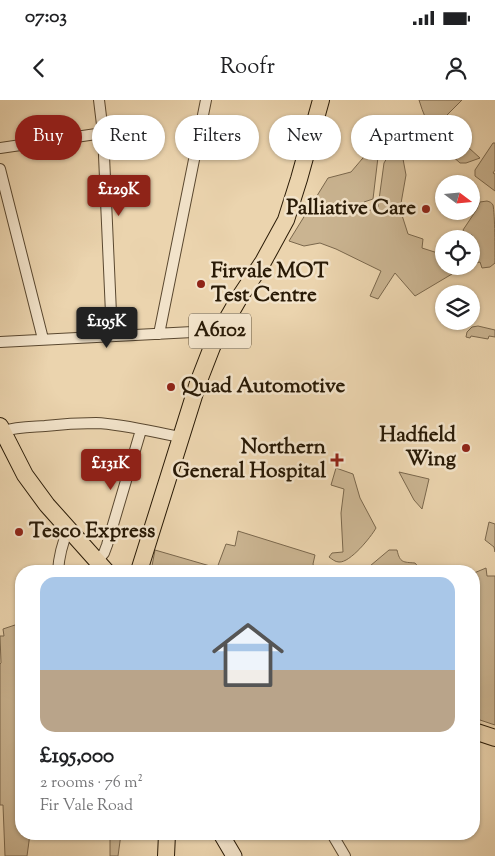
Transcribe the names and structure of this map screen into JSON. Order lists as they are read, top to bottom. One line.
{"streets":{"main road":["A6102"]},"places":{"other":["Palliative Care","Firvale MOT Test Centre","Quad Automotive","Hadfield Wing","Tesco Express"],"health":["Northern General Hospital"]},"north":"right","page":{"status":"07:03","header":"Roofr","chip":["Buy","Rent","Filters","New","Apartment"],"price":["£129K","£195K","£131K"],"list":[{"name":"£195,000","note":"2 rooms · 76 m² · Fir Vale Road"}]}}
